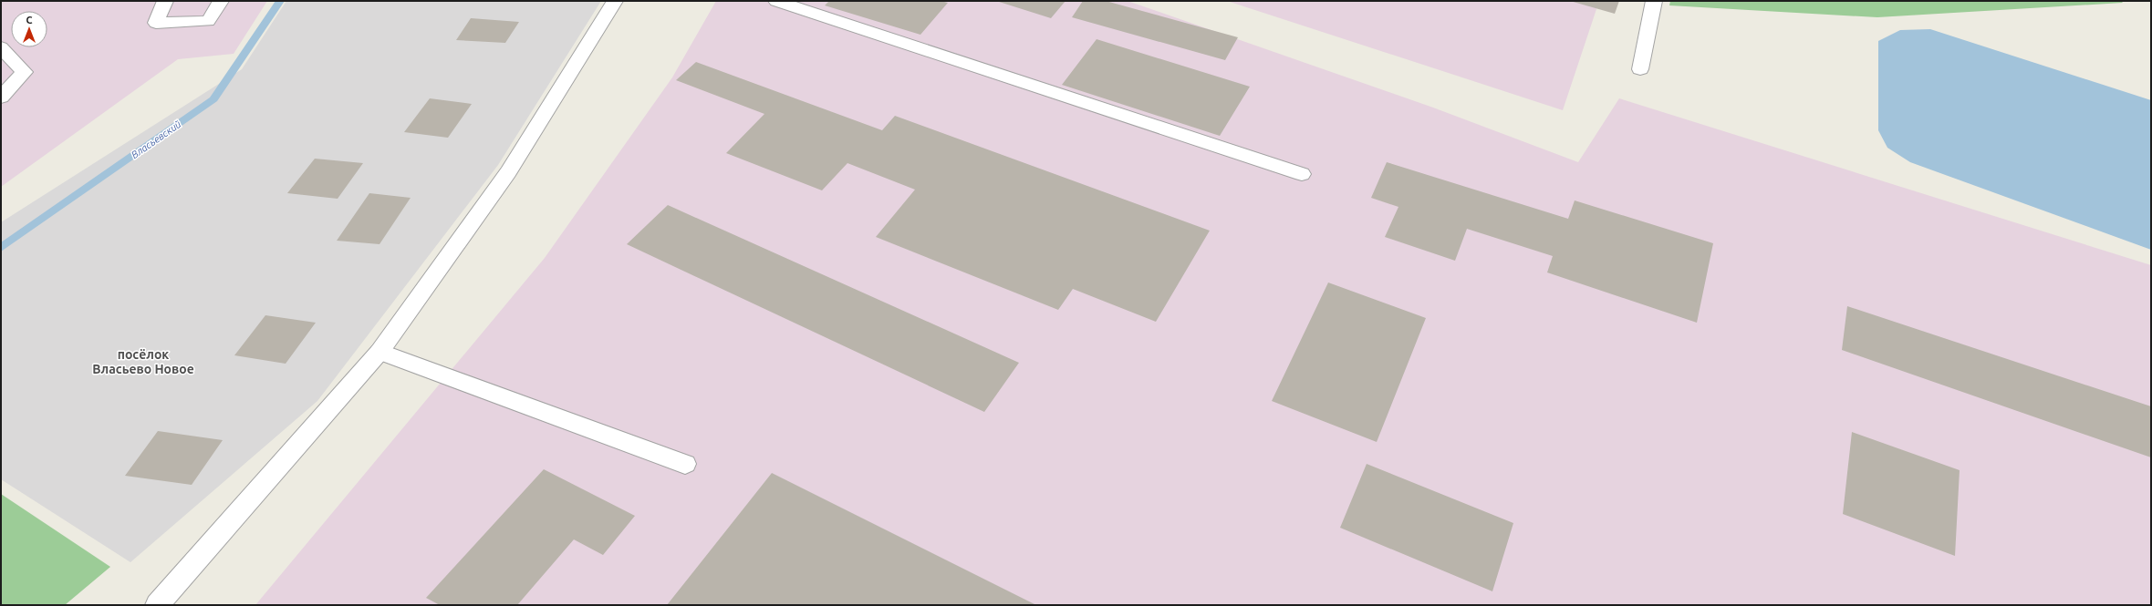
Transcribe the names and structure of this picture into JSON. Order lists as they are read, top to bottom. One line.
{"districts":["посёлок Власьево Новое"],"water":["Власьевский"],"north":"top"}
